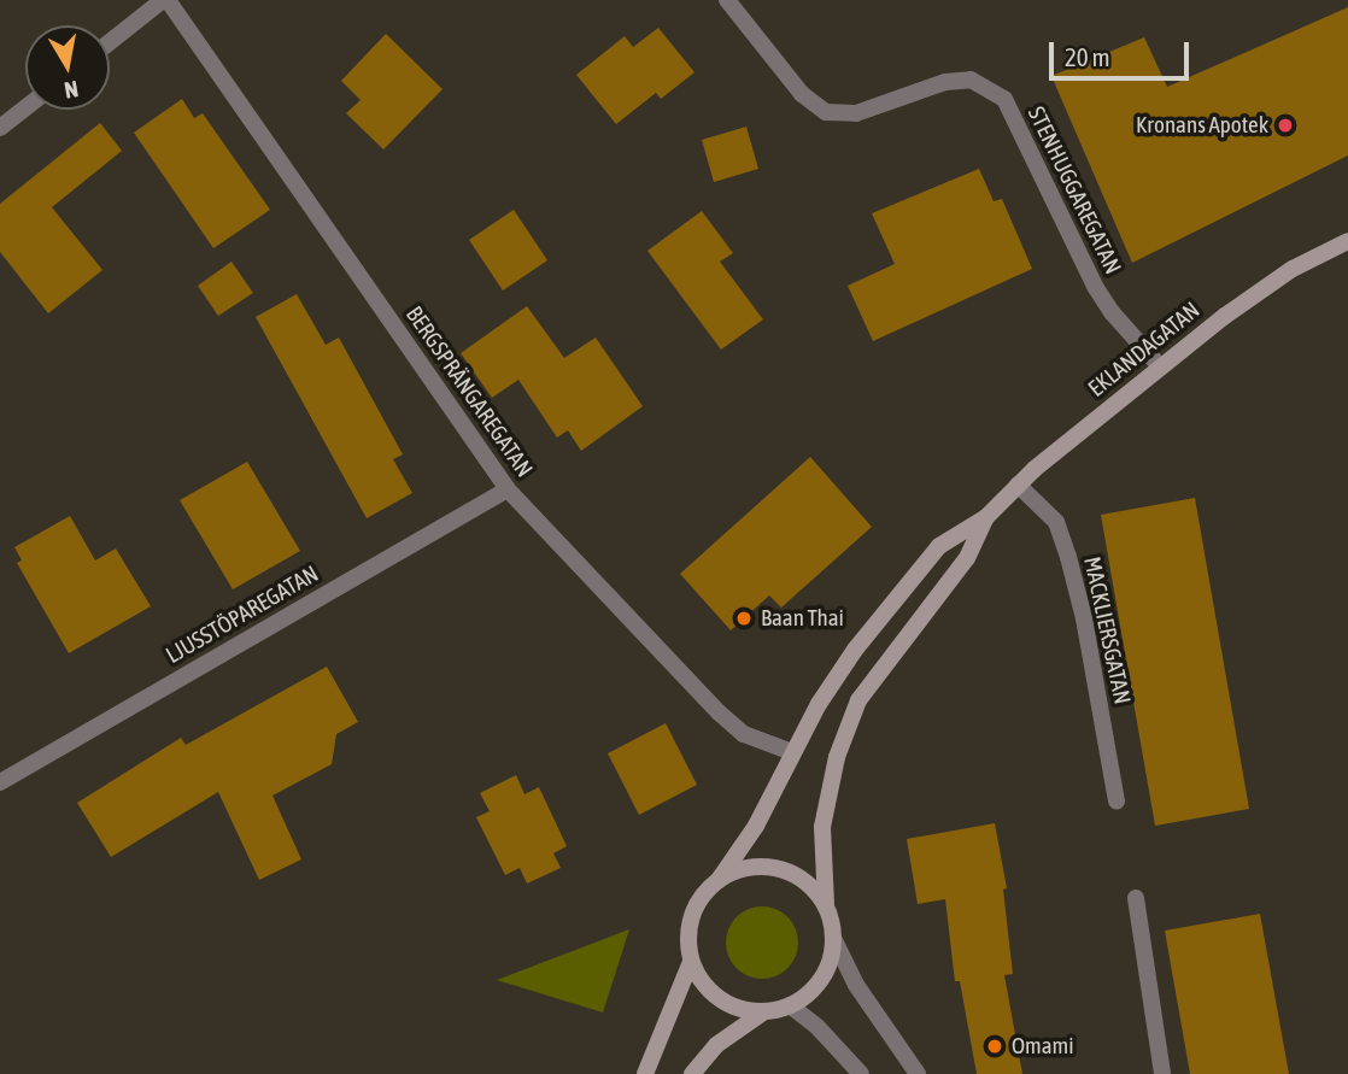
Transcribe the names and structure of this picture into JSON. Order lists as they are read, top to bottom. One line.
{"streets":{"street":["STENHUGGAREGATAN","EKLANDAGATAN","BERGSPRÄNGAREGATAN","LJUSSTÖPAREGATAN","MACKLIERSGATAN"]},"crossings":[["STENHUGGAREGATAN","EKLANDAGATAN"],["EKLANDAGATAN","BERGSPRÄNGAREGATAN"],["EKLANDAGATAN","MACKLIERSGATAN"],["BERGSPRÄNGAREGATAN","LJUSSTÖPAREGATAN"]],"places":["Kronans Apotek","Baan Thai","Omami"],"scale_bar":"20 m","north":"bottom"}
